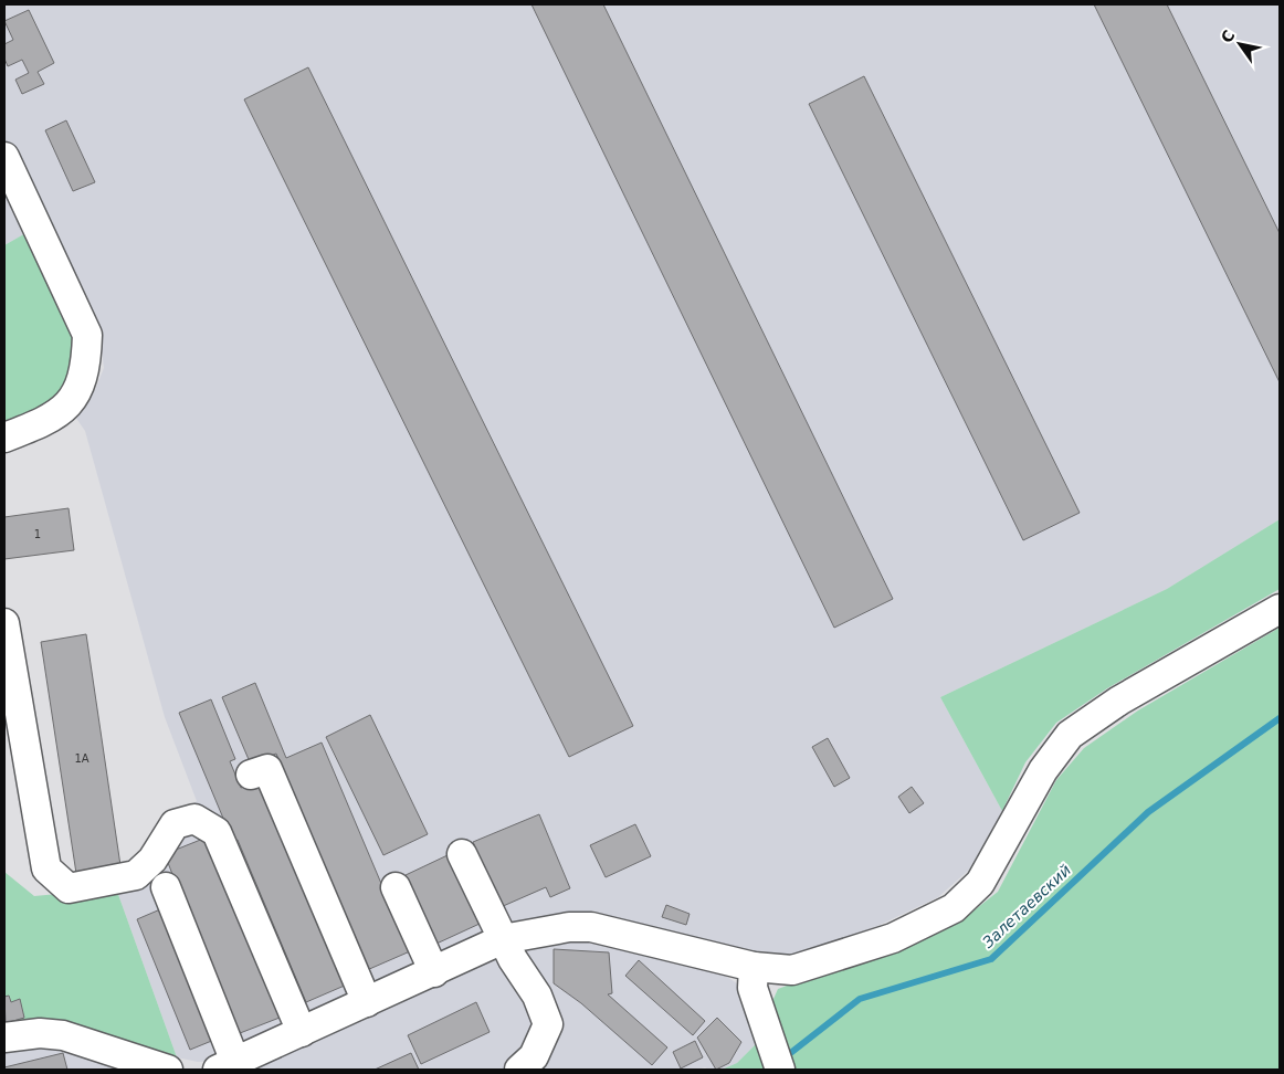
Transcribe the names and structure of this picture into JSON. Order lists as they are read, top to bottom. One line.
{"water":["Залетаевский"],"house_numbers":["1","1А"],"north":"top left"}
